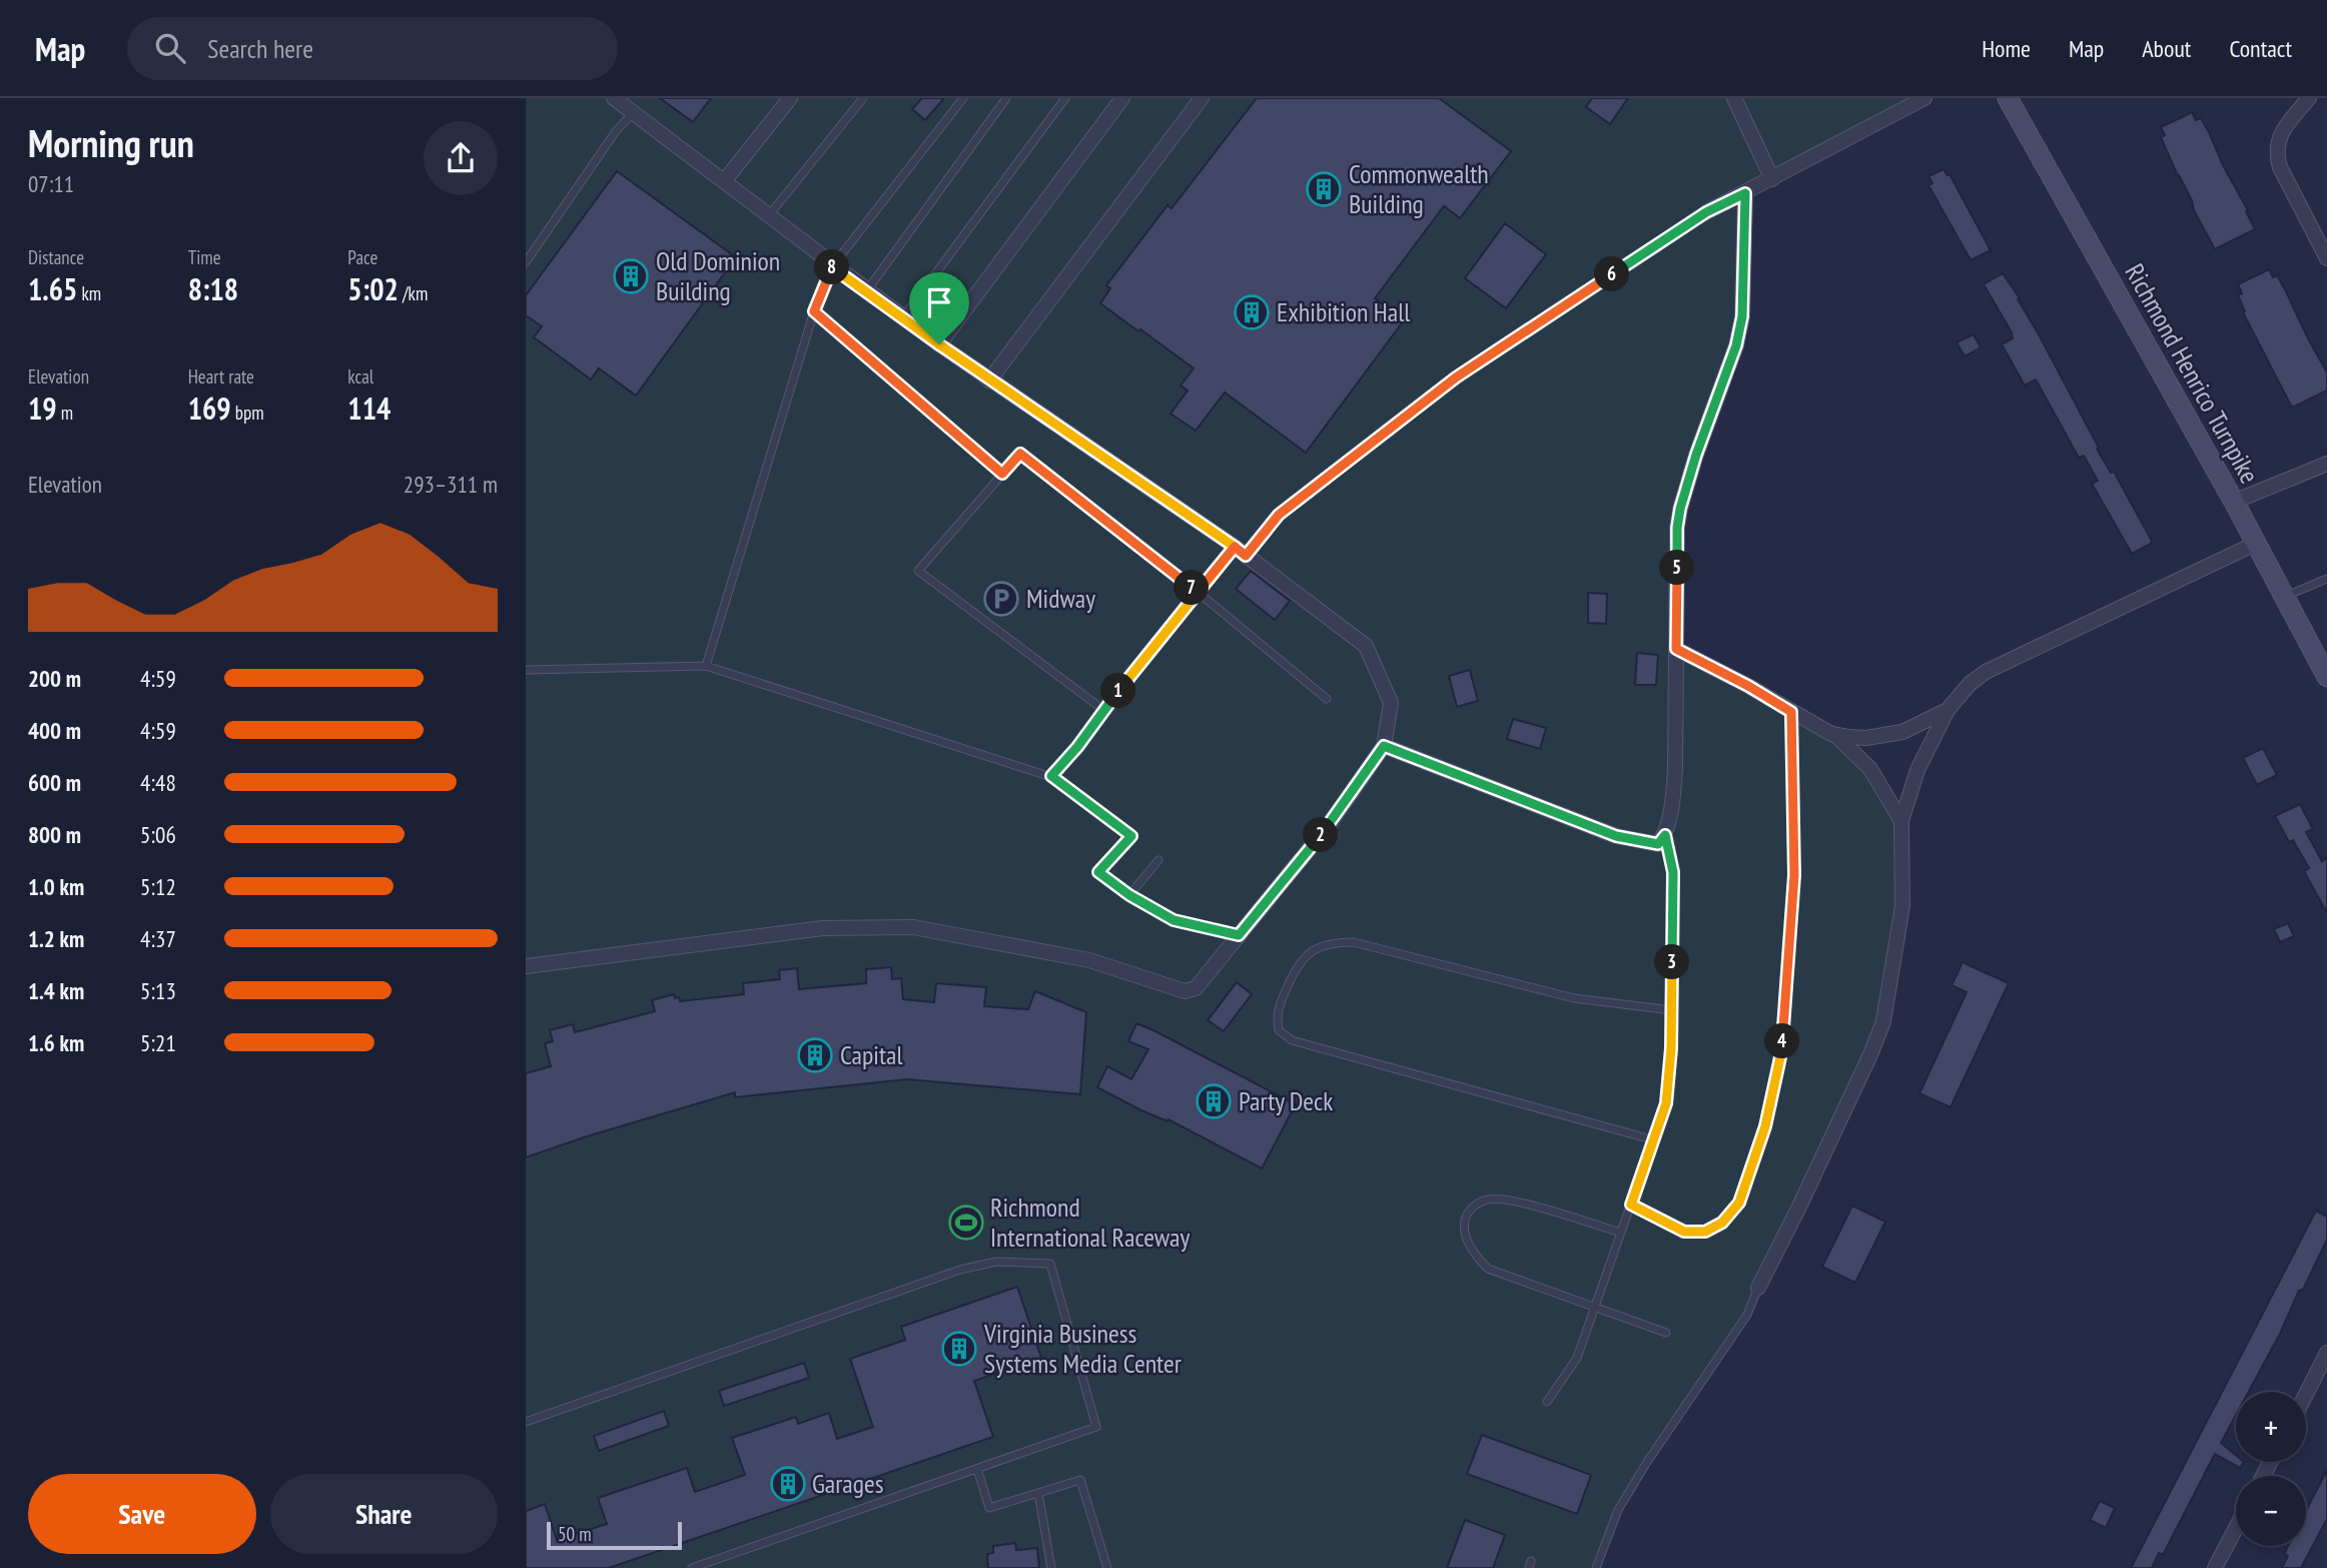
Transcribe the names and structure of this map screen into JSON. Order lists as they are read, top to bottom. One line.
{"streets":{"main road":["Richmond Henrico Turnpike"]},"places":{"building":["Commonwealth Building","Old Dominion Building","Exhibition Hall","Capital","Party Deck","Virginia Business Systems Media Center","Garages"],"parking":["Midway"],"sports":["Richmond International Raceway"]},"scale_bar":"50 m","page":{"header":"Map","search":"Search here","nav":["Home","Map","About","Contact"],"heading":["Morning run","07:11"],"stats":[["Distance","1.65 km"],["Time","8:18"],["Pace","5:02 /km"],["Elevation","19 m"],["Heart rate","169 bpm"],["kcal","114"]],"pins":["8","6","5","7","1","2","3","4"],"chart":["Elevation","293–311 m"],"list":[{"name":"200 m","note":"4:59"},{"name":"400 m","note":"4:59"},{"name":"600 m","note":"4:48"},{"name":"800 m","note":"5:06"},{"name":"1.0 km","note":"5:12"},{"name":"1.2 km","note":"4:37"},{"name":"1.4 km","note":"5:13"},{"name":"1.6 km","note":"5:21"}],"map_buttons":["+","−"],"buttons":["Save","Share"],"scale":"50 m"}}
